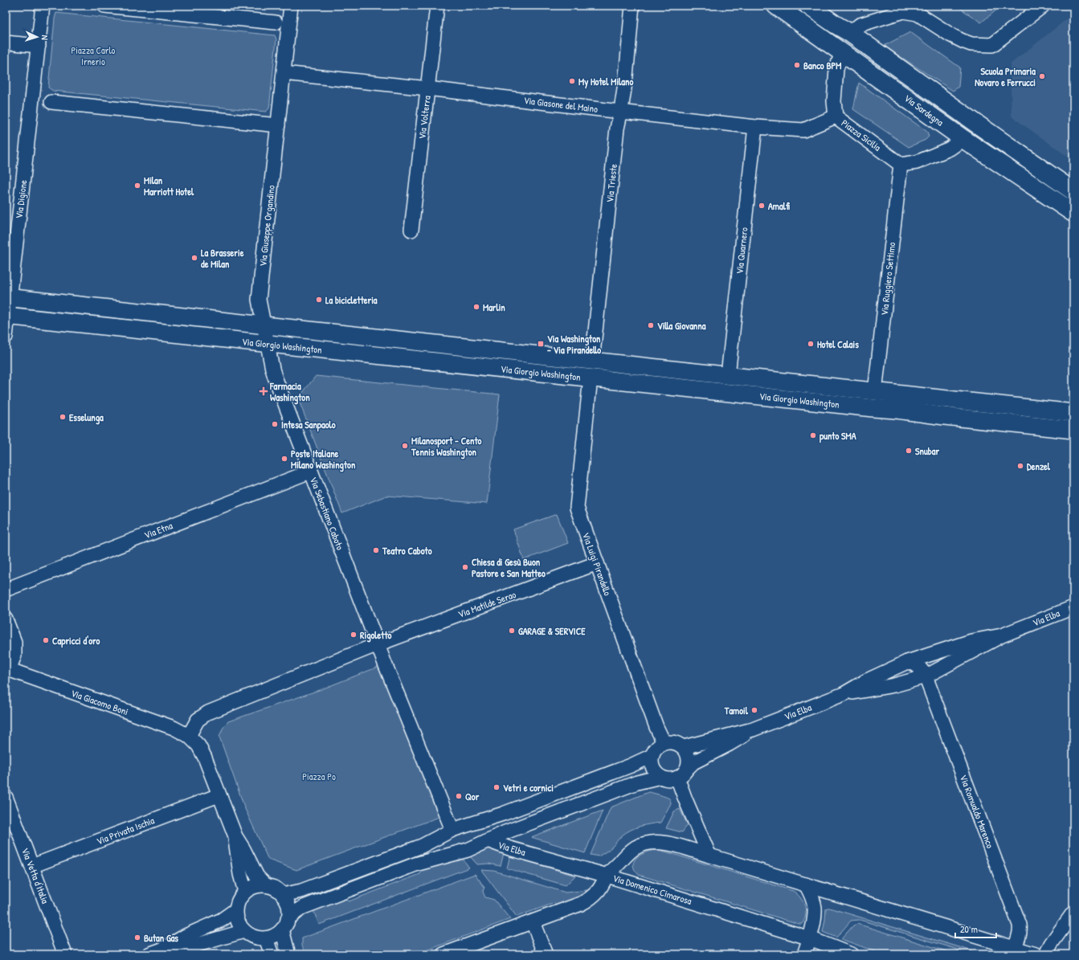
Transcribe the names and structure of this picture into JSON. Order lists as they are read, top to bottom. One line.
{"streets":{"main road":["Via Sardegna","Piazza Sicilia"],"street":["Via Giasone del Maino","Via Volterra","Via Trieste","Via Digione","Via Giuseppe Organdino","Via Quarnero","Via Ruggiero Settimo","Via Giorgio Washington","Via Sebastiano Caboto","Via Etna","Via Luigi Pirandello","Via Matilde Serao","Via Elba","Via Giacomo Boni","Via Romualdo Marenco","Via Privata Ischia","Via Vetta d'Italia","Via Domenico Cimarosa"]},"crossings":[["Via Giasone del Maino","Via Volterra"],["Via Giasone del Maino","Piazza Sicilia"],["Via Giasone del Maino","Via Trieste"],["Via Giasone del Maino","Via Quarnero"],["Via Sardegna","Piazza Sicilia"],["Piazza Sicilia","Via Ruggiero Settimo"],["Via Trieste","Via Giorgio Washington"],["Via Trieste","Via Luigi Pirandello"],["Via Digione","Via Giorgio Washington"],["Via Giuseppe Organdino","Via Giorgio Washington"],["Via Giuseppe Organdino","Via Sebastiano Caboto"],["Via Quarnero","Via Giorgio Washington"],["Via Ruggiero Settimo","Via Giorgio Washington"],["Via Giorgio Washington","Via Sebastiano Caboto"],["Via Giorgio Washington","Via Luigi Pirandello"],["Via Sebastiano Caboto","Via Etna"],["Via Sebastiano Caboto","Via Matilde Serao"],["Via Luigi Pirandello","Via Matilde Serao"],["Via Luigi Pirandello","Via Elba"],["Via Elba","Via Romualdo Marenco"],["Via Elba","Via Domenico Cimarosa"],["Via Romualdo Marenco","Via Domenico Cimarosa"],["Via Privata Ischia","Via Vetta d'Italia"]],"parks":["Piazza Carlo Irnerio","Piazza Po"],"places":{"other":["Banco BPM","Scuola Primaria Novaro e Ferrucci","My Hotel Milano","Milan Marriott Hotel","Amalfi","La Brasserie de Milan","La bicicletteria","Marlin","Villa Giovanna","Hotel Calais","Esselunga","Intesa Sanpaolo","punto SMA","Milanosport - Cento Tennis Washington","Snubar","Poste Italiane Milano Washington","Denzel","Teatro Caboto","Chiesa di Gesù Buon Pastore e San Matteo","GARAGE & SERVICE","Rigoletto","Capricci d'oro","Tamoil","Vetri e cornici","Qor","Butan Gas"],"transit":["Via Washington - Via Pirandello"],"health":["Farmacia Washington"]},"scale_bar":"20 m","north":"right"}
